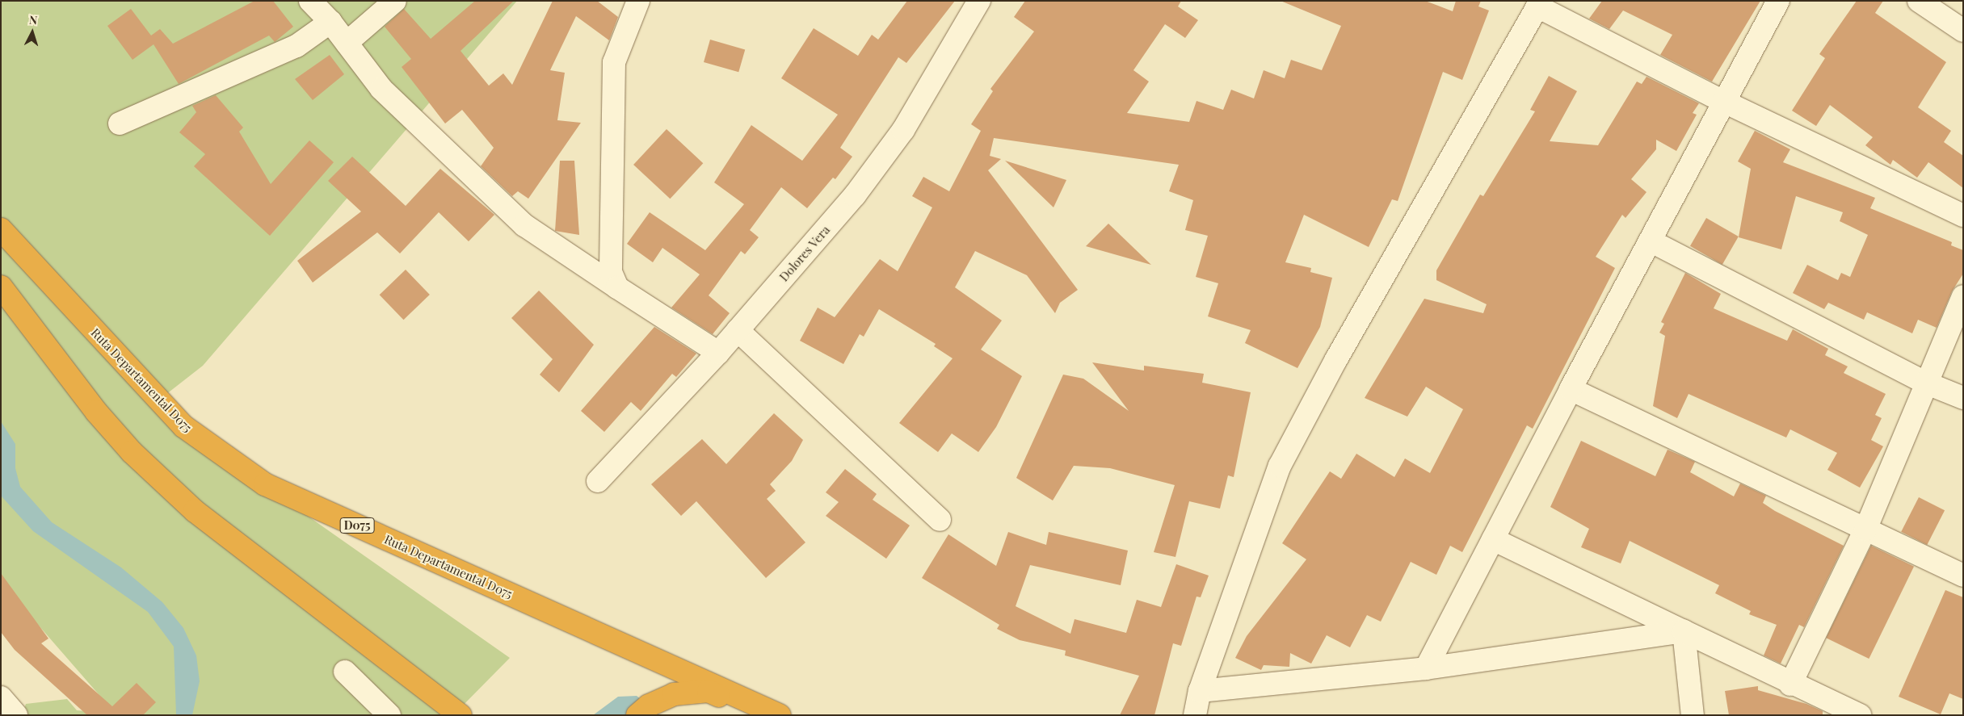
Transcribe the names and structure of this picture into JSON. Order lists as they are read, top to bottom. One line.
{"streets":{"highway":["Ruta Departamental D075","D075"],"street":["Dolores Vera"]},"north":"top"}
